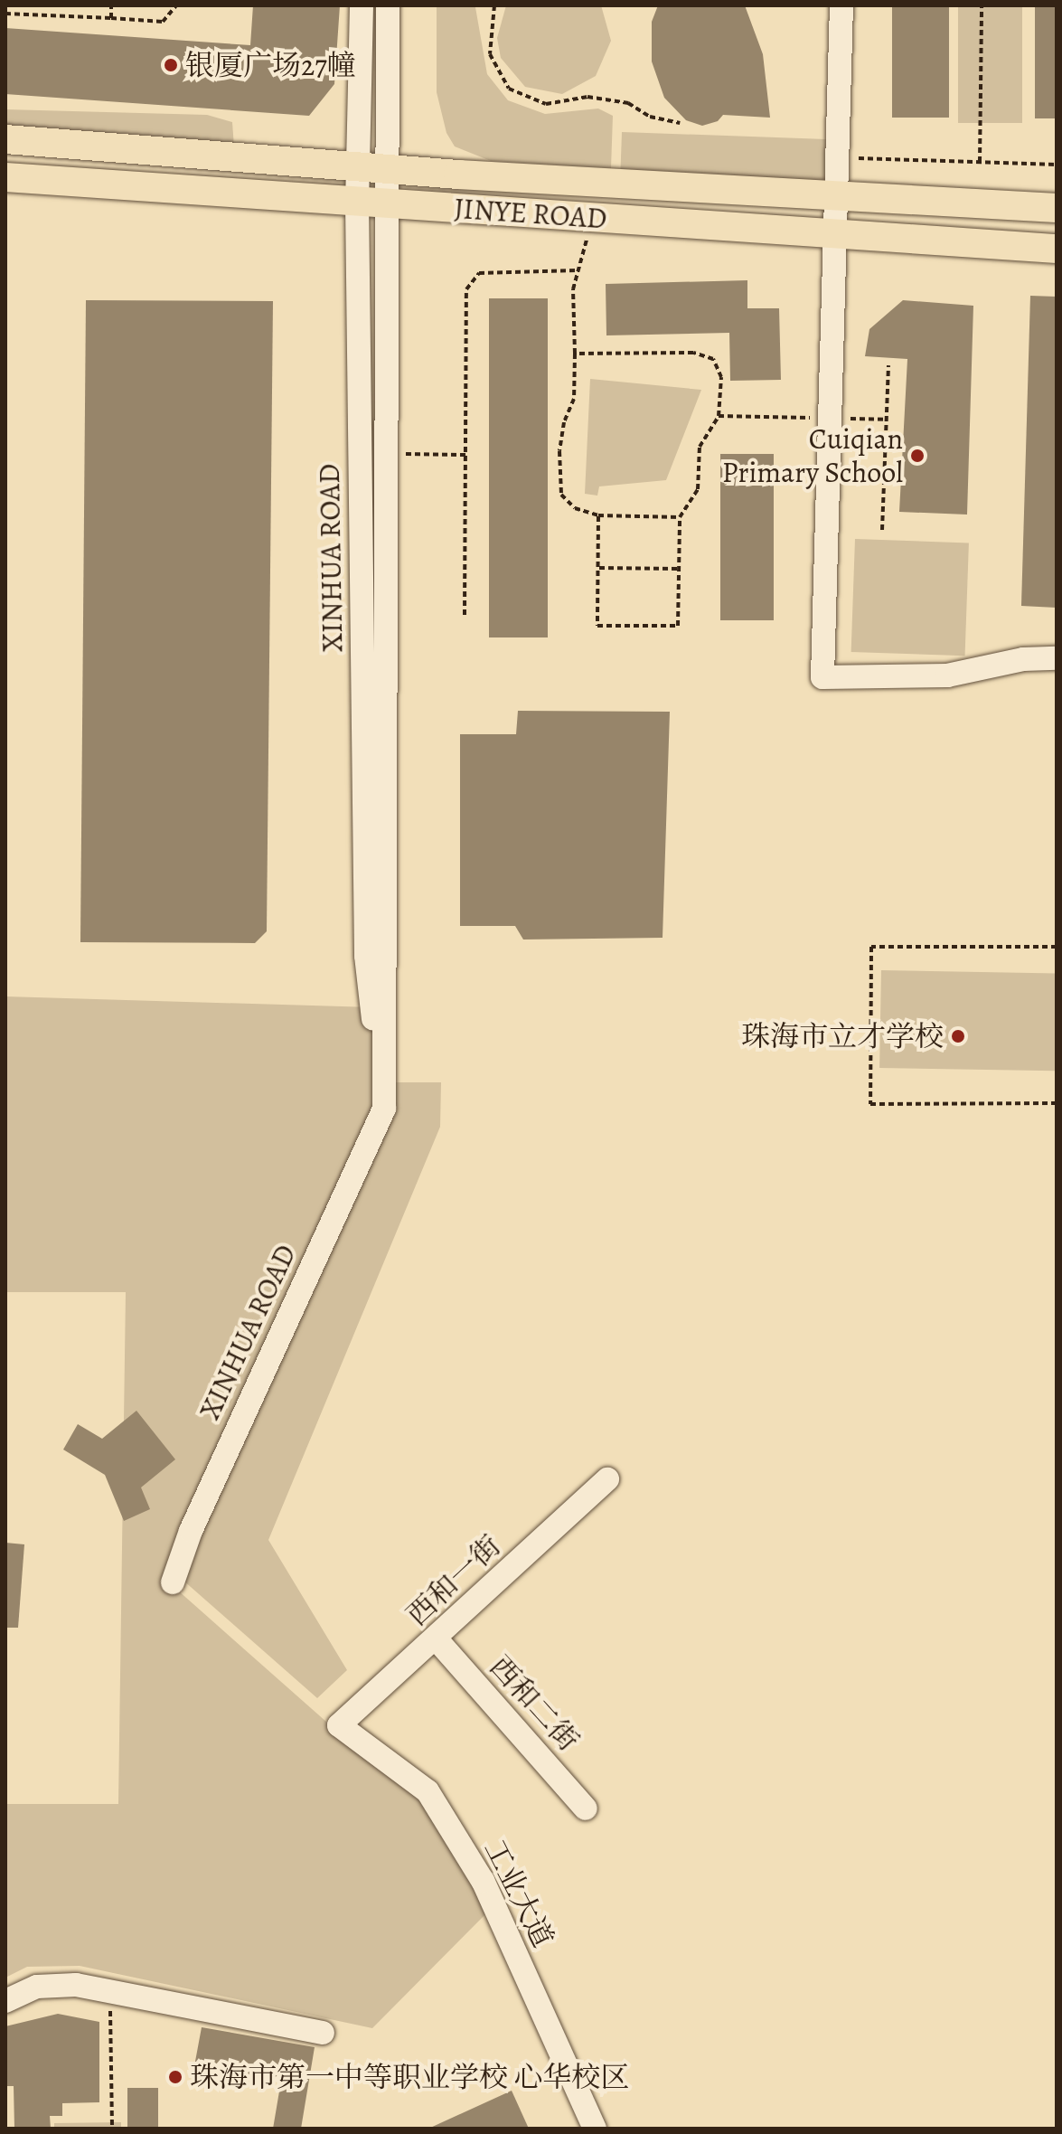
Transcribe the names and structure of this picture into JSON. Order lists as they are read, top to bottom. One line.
{"streets":{"main road":["JINYE ROAD"],"street":["XINHUA ROAD","西和一街","西和二街","工业大道"]},"crossings":[["JINYE ROAD","XINHUA ROAD"],["西和一街","西和二街"],["西和一街","工业大道"]],"places":["银厦广场27幢","Cuiqian Primary School","珠海市立才学校","珠海市第一中等职业学校 心华校区"]}
